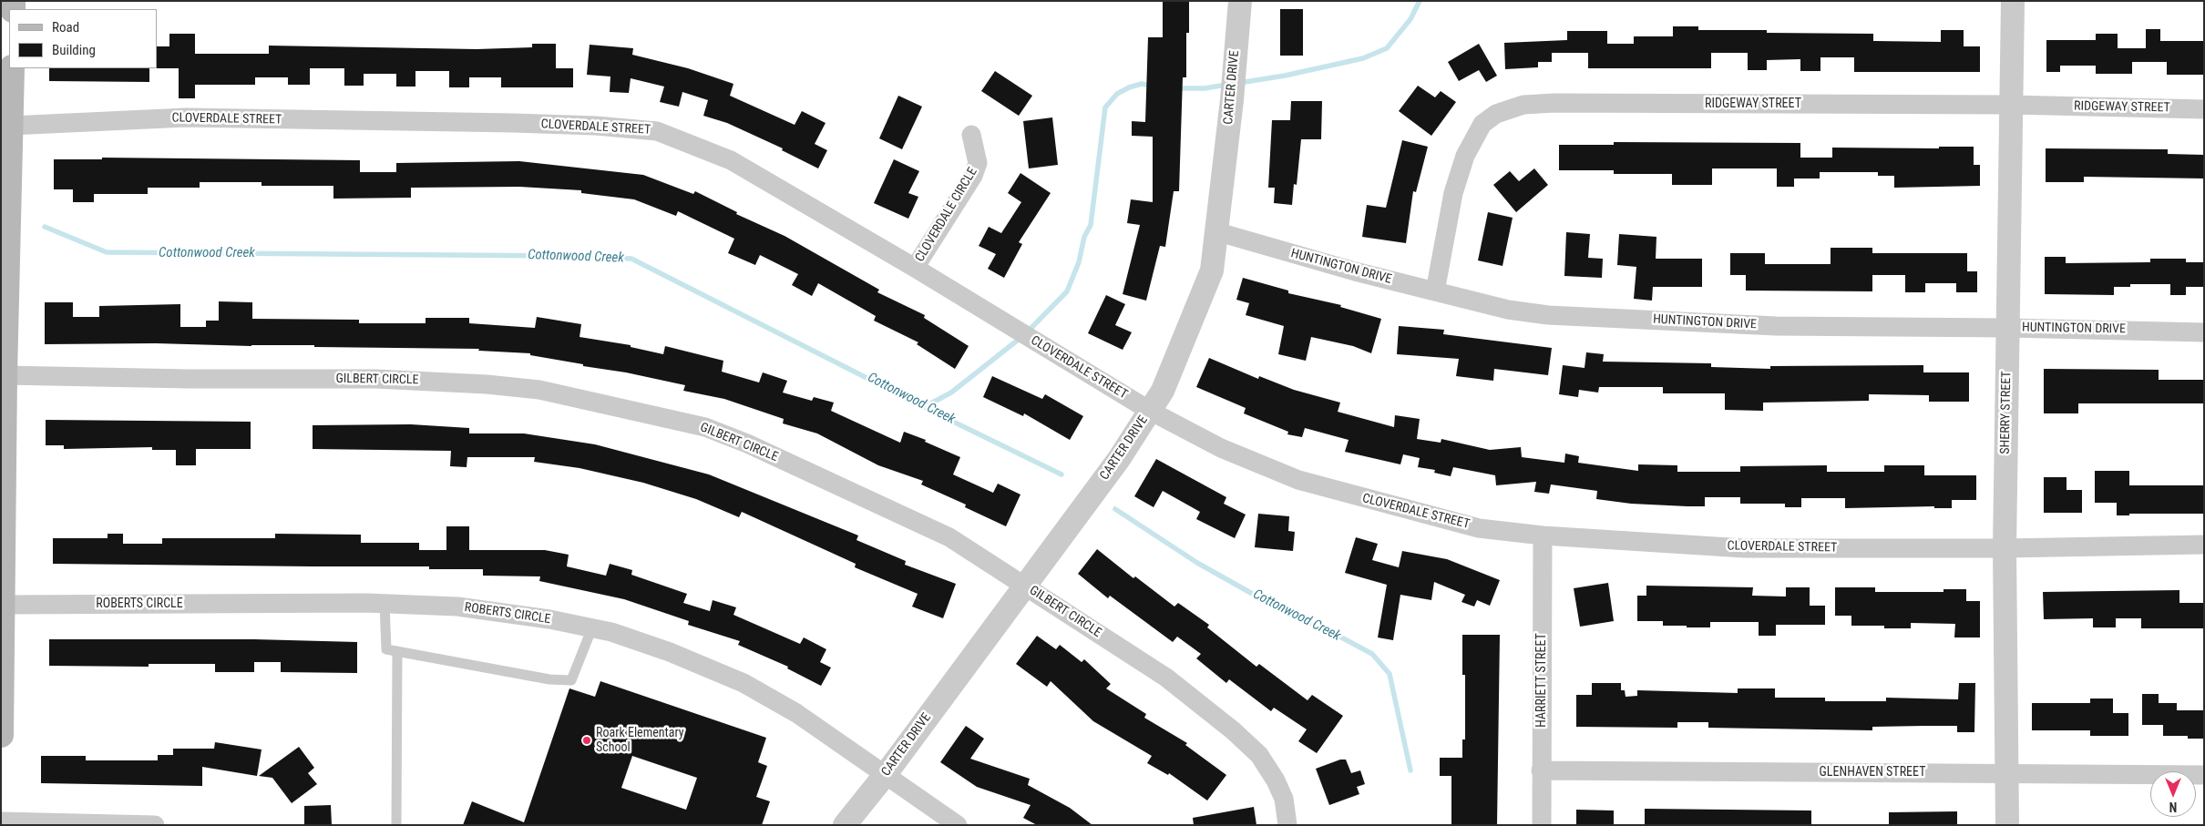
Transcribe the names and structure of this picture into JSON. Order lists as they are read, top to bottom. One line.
{"streets":{"street":["CARTER DRIVE","RIDGEWAY STREET","CLOVERDALE STREET","CLOVERDALE CIRCLE","HUNTINGTON DRIVE","GILBERT CIRCLE","SHERRY STREET","ROBERTS CIRCLE","HARRIETT STREET","GLENHAVEN STREET"]},"crossings":[["CARTER DRIVE","CLOVERDALE STREET"],["CARTER DRIVE","HUNTINGTON DRIVE"],["CARTER DRIVE","GILBERT CIRCLE"],["CARTER DRIVE","ROBERTS CIRCLE"],["RIDGEWAY STREET","HUNTINGTON DRIVE"],["RIDGEWAY STREET","SHERRY STREET"],["CLOVERDALE STREET","CLOVERDALE CIRCLE"],["CLOVERDALE STREET","SHERRY STREET"],["CLOVERDALE STREET","HARRIETT STREET"],["HUNTINGTON DRIVE","SHERRY STREET"],["SHERRY STREET","GLENHAVEN STREET"],["HARRIETT STREET","GLENHAVEN STREET"]],"water":["Cottonwood Creek"],"places":["Roark Elementary School"],"legend":["Road","Building"],"north":"bottom"}
